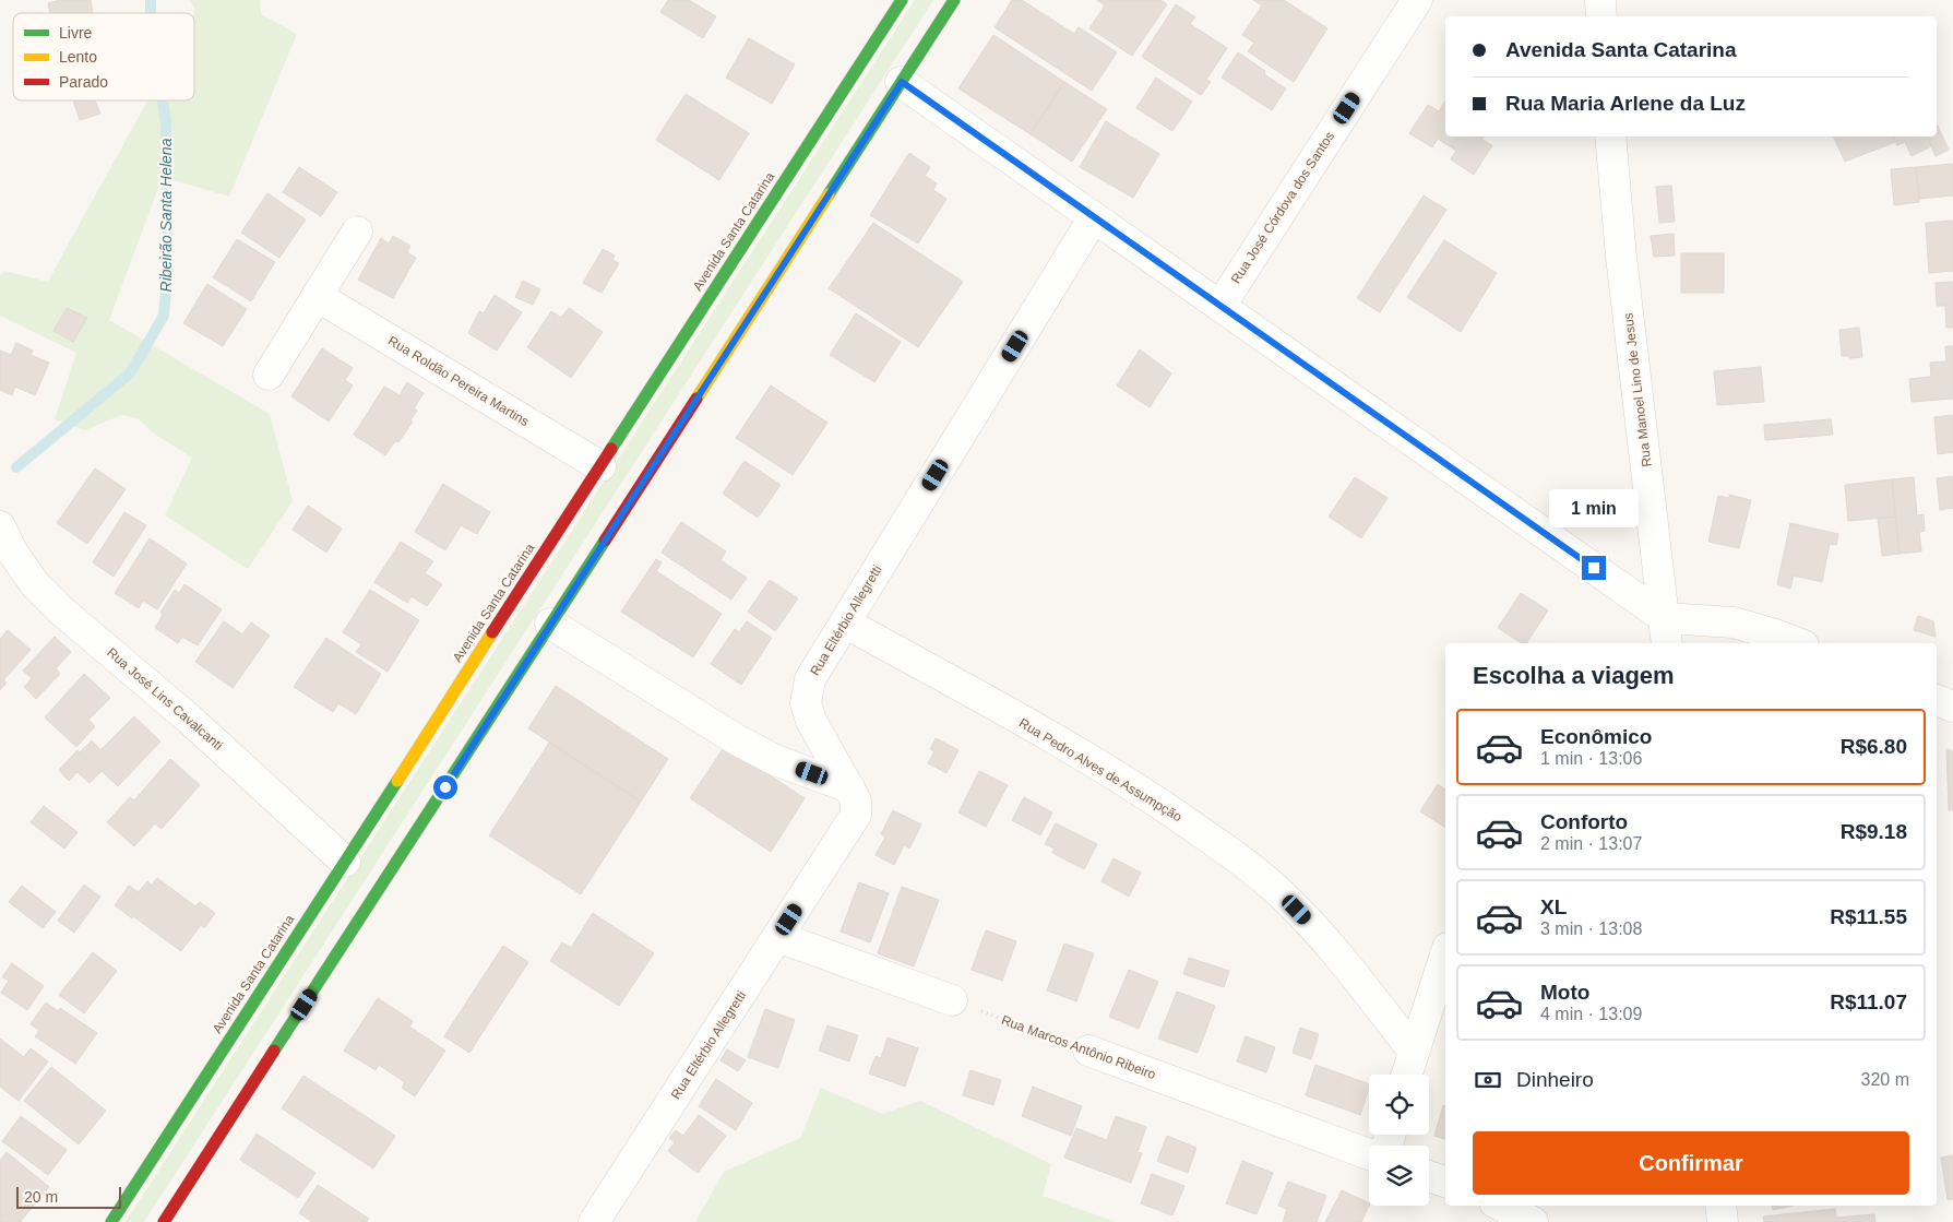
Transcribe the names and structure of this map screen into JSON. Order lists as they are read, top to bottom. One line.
{"streets":{"main road":["Avenida Santa Catarina"],"street":["Rua José Córdova dos Santos","Rua Roldão Pereira Martins","Rua Manoel Lino de Jesus","Rua Eltérbio Allegretti","Rua José Lins Cavalcanti","Rua Pedro Alves de Assumpção","Rua Marcos Antônio Ribeiro"]},"crossings":[["Avenida Santa Catarina","Rua Roldão Pereira Martins"],["Avenida Santa Catarina","Rua José Lins Cavalcanti"],["Rua Eltérbio Allegretti","Rua Pedro Alves de Assumpção"]],"water":["Ribeirão Santa Helena"],"legend":["Livre","Lento","Parado"],"scale_bar":"20 m","page":{"banner":["Avenida Santa Catarina","Rua Maria Arlene da Luz"],"bubble":"1 min","heading":"Escolha a viagem","list":[{"name":"Econômico","note":"1 min · 13:06","value":"R$6.80"},{"name":"Conforto","note":"2 min · 13:07","value":"R$9.18"},{"name":"XL","note":"3 min · 13:08","value":"R$11.55"},{"name":"Moto","note":"4 min · 13:09","value":"R$11.07"}],"pay":["Dinheiro","320 m"],"buttons":"Confirmar","scale":"20 m"}}
